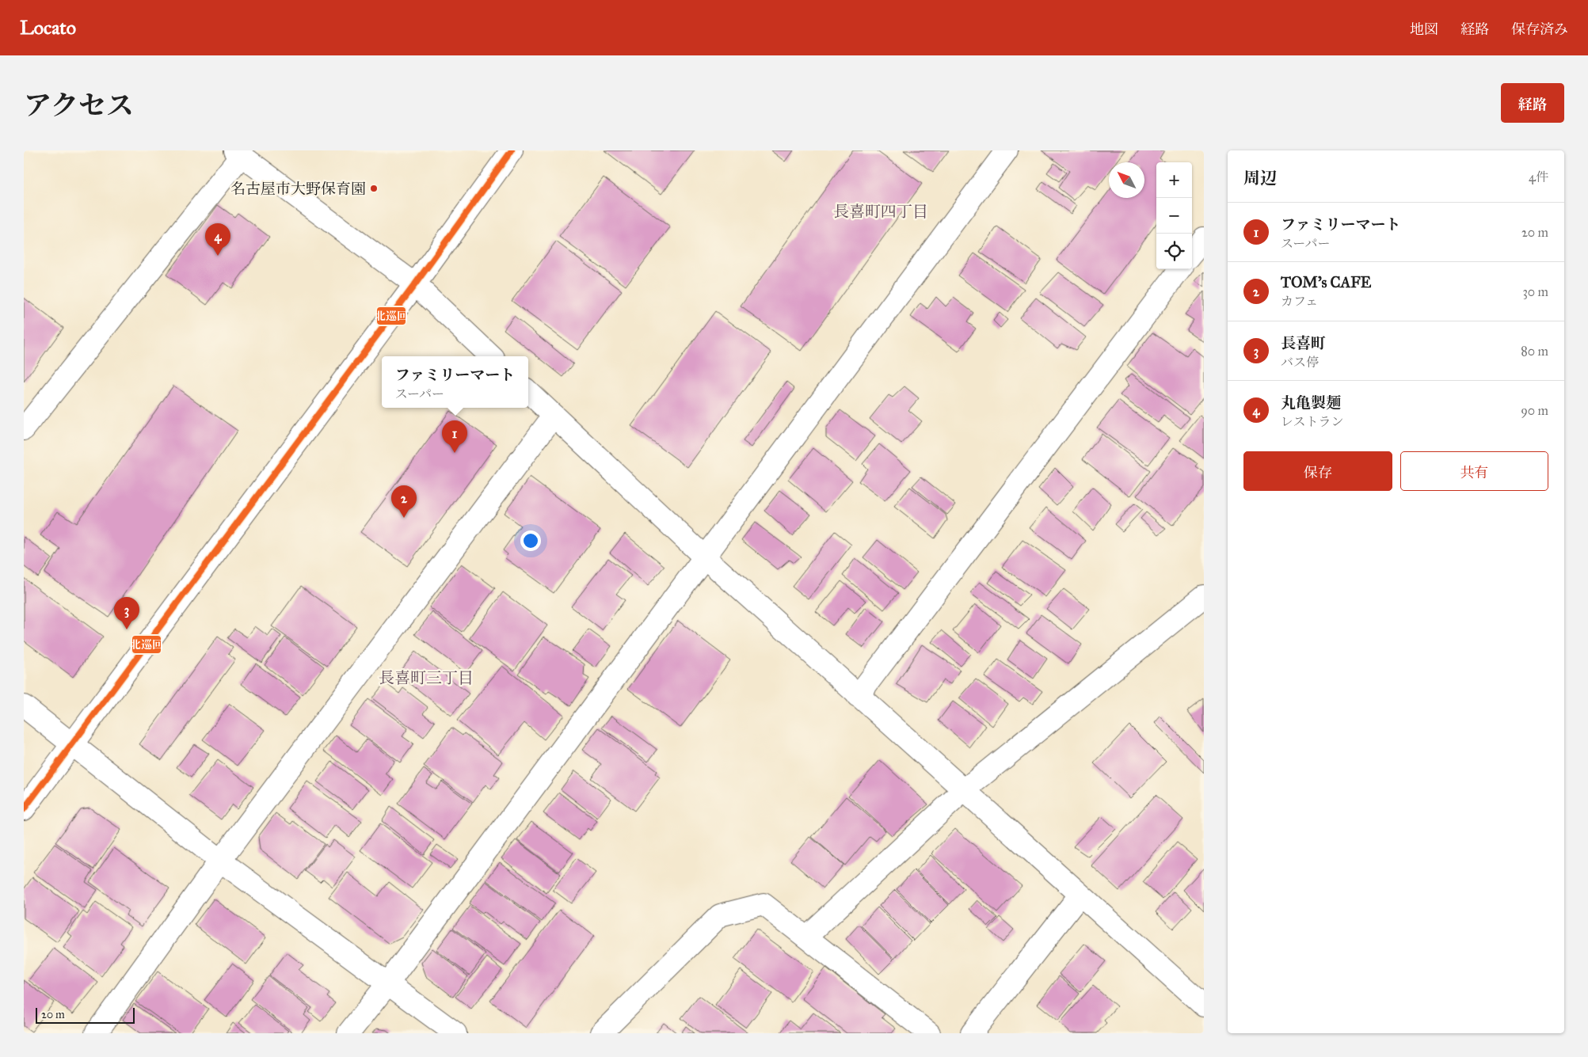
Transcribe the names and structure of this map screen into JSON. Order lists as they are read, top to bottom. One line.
{"districts":["長喜町四丁目","長喜町三丁目"],"places":["名古屋市大野保育園"],"lines":["transit line 北巡回"],"scale_bar":"20 m","north":"top left","page":{"header":"Locato","nav":["地図","経路","保存済み"],"title":"アクセス","buttons":["経路",["保存","共有"]],"heading":["周辺","4件"],"map_buttons":["+","−"],"list":[{"mark":"1","name":"ファミリーマート","note":"スーパー","value":"20 m"},{"mark":"2","name":"TOM's CAFE","note":"カフェ","value":"30 m"},{"mark":"3","name":"長喜町","note":"バス停","value":"80 m"},{"mark":"4","name":"丸亀製麺","note":"レストラン","value":"90 m"}],"pins":["4","1","2","3"],"popup":["ファミリーマート","スーパー"],"scale":"20 m"}}
